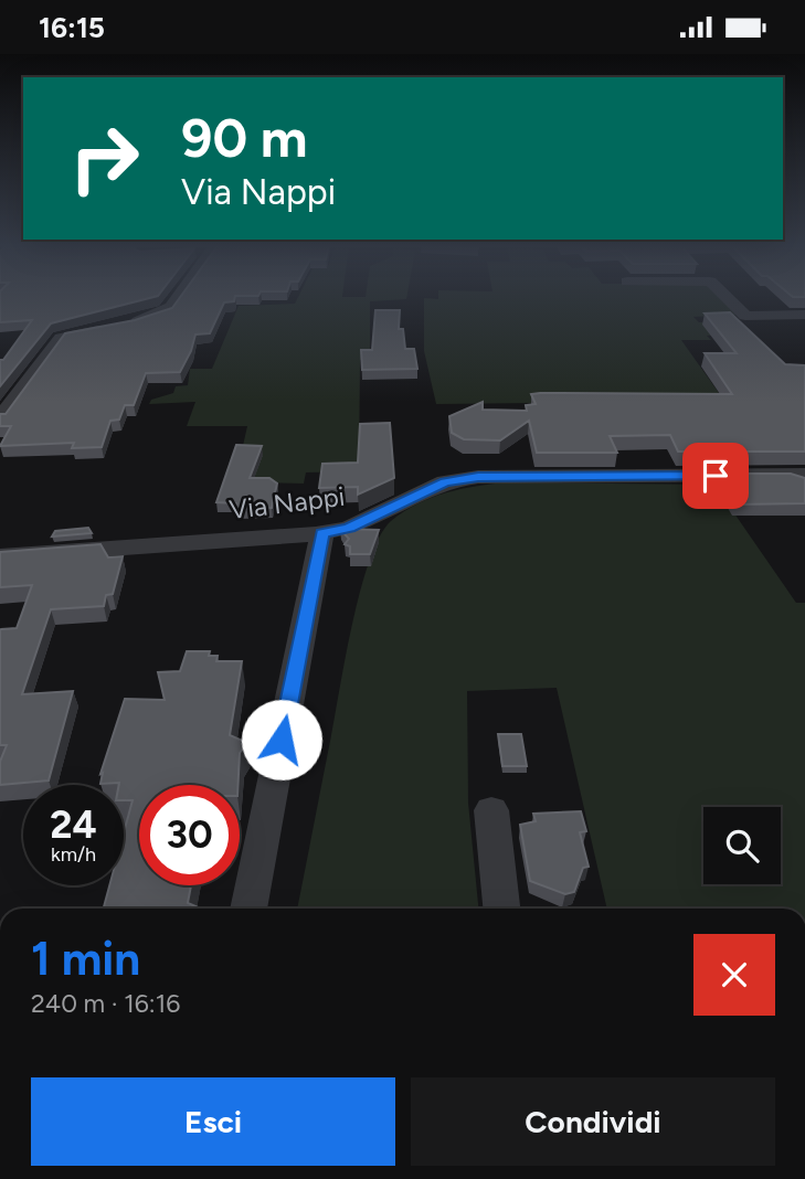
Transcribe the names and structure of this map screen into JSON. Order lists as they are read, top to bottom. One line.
{"streets":{"street":["Via Nappi"]},"page":{"status":"16:15","turn":["90 m","Via Nappi"],"speed":"24 km/h","limit":"30","heading":["1 min","240 m · 16:16"],"buttons":["Esci","Condividi"]}}
